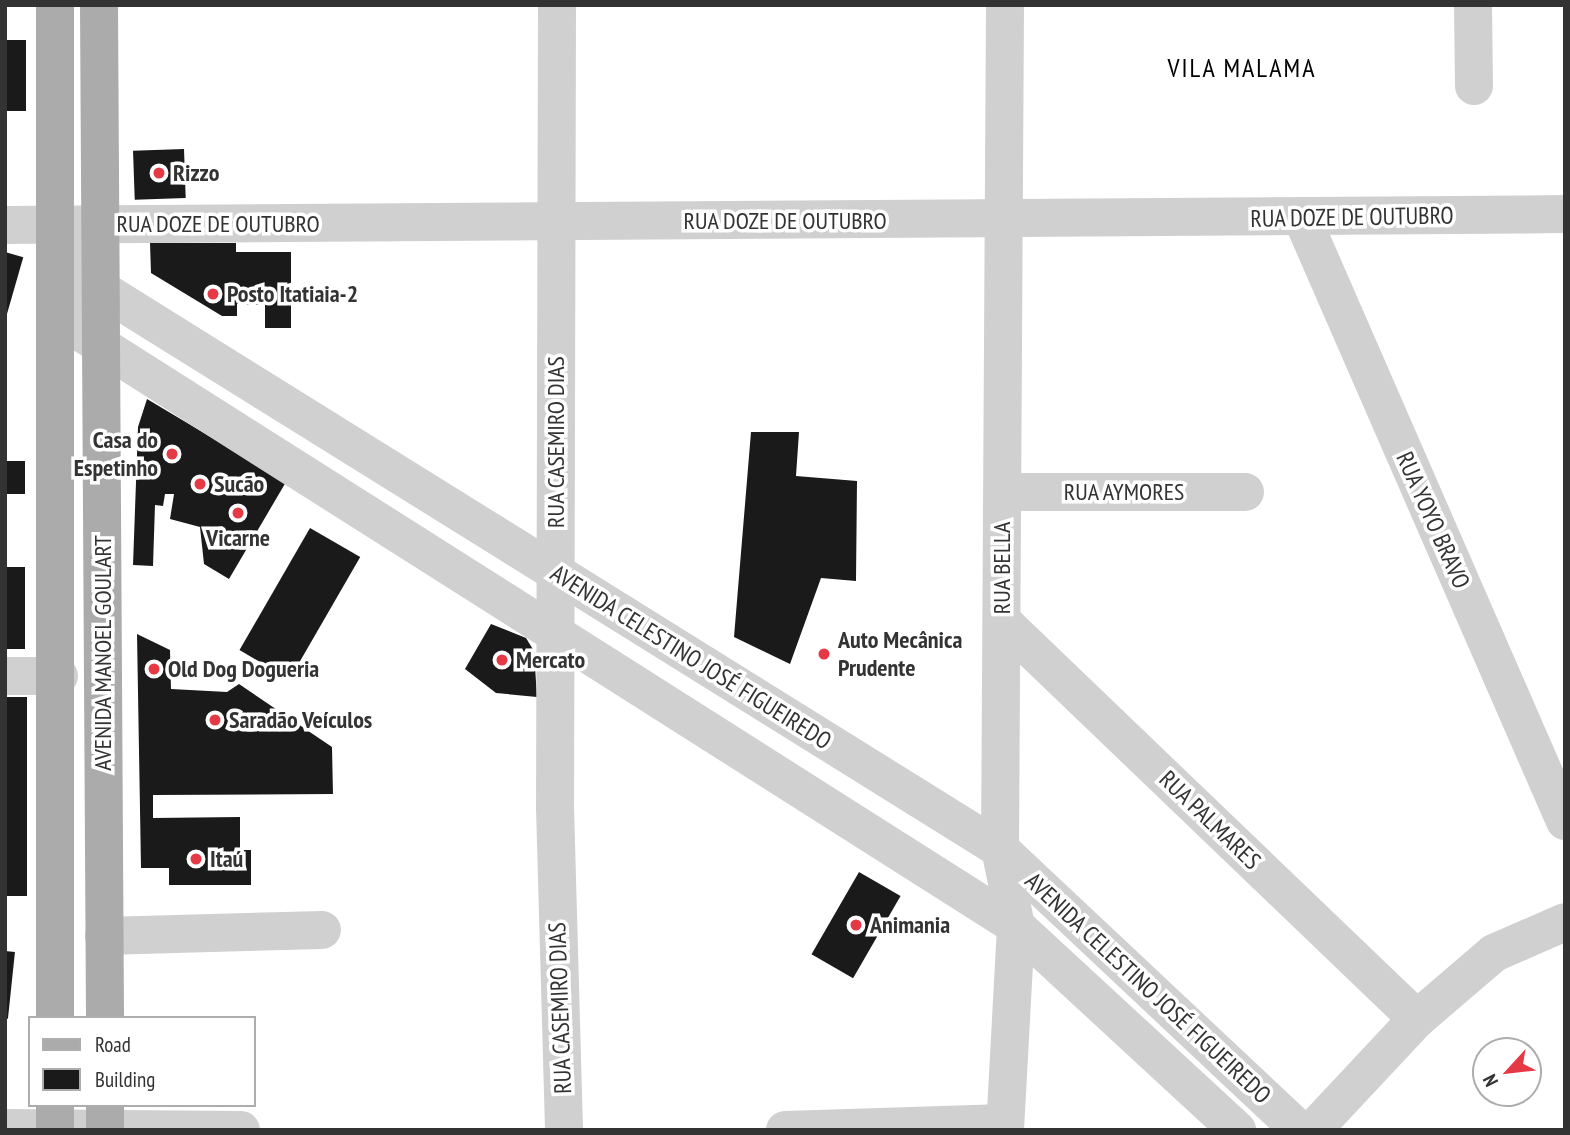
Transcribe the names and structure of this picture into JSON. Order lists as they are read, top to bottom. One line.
{"streets":{"main road":["AVENIDA MANOEL GOULART"],"street":["RUA DOZE DE OUTUBRO","RUA CASEMIRO DIAS","RUA AYMORES","RUA YOYO BRAVO","RUA BELLA","AVENIDA CELESTINO JOSÉ FIGUEIREDO","RUA PALMARES"]},"crossings":[["RUA DOZE DE OUTUBRO","RUA CASEMIRO DIAS"],["RUA DOZE DE OUTUBRO","RUA YOYO BRAVO"],["RUA DOZE DE OUTUBRO","RUA BELLA"],["RUA DOZE DE OUTUBRO","AVENIDA MANOEL GOULART"],["RUA DOZE DE OUTUBRO","AVENIDA CELESTINO JOSÉ FIGUEIREDO"],["RUA CASEMIRO DIAS","AVENIDA CELESTINO JOSÉ FIGUEIREDO"],["RUA AYMORES","RUA BELLA"],["RUA BELLA","AVENIDA CELESTINO JOSÉ FIGUEIREDO"],["RUA BELLA","RUA PALMARES"],["AVENIDA MANOEL GOULART","AVENIDA CELESTINO JOSÉ FIGUEIREDO"]],"districts":["VILA MALAMA"],"places":["Rizzo","Posto Itatiaia-2","Casa do Espetinho","Sucão","Vicarne","Auto Mecânica Prudente","Mercato","Old Dog Dogueria","Saradão Veículos","Itaú","Animania"],"legend":["Road","Building"],"north":"bottom left"}
